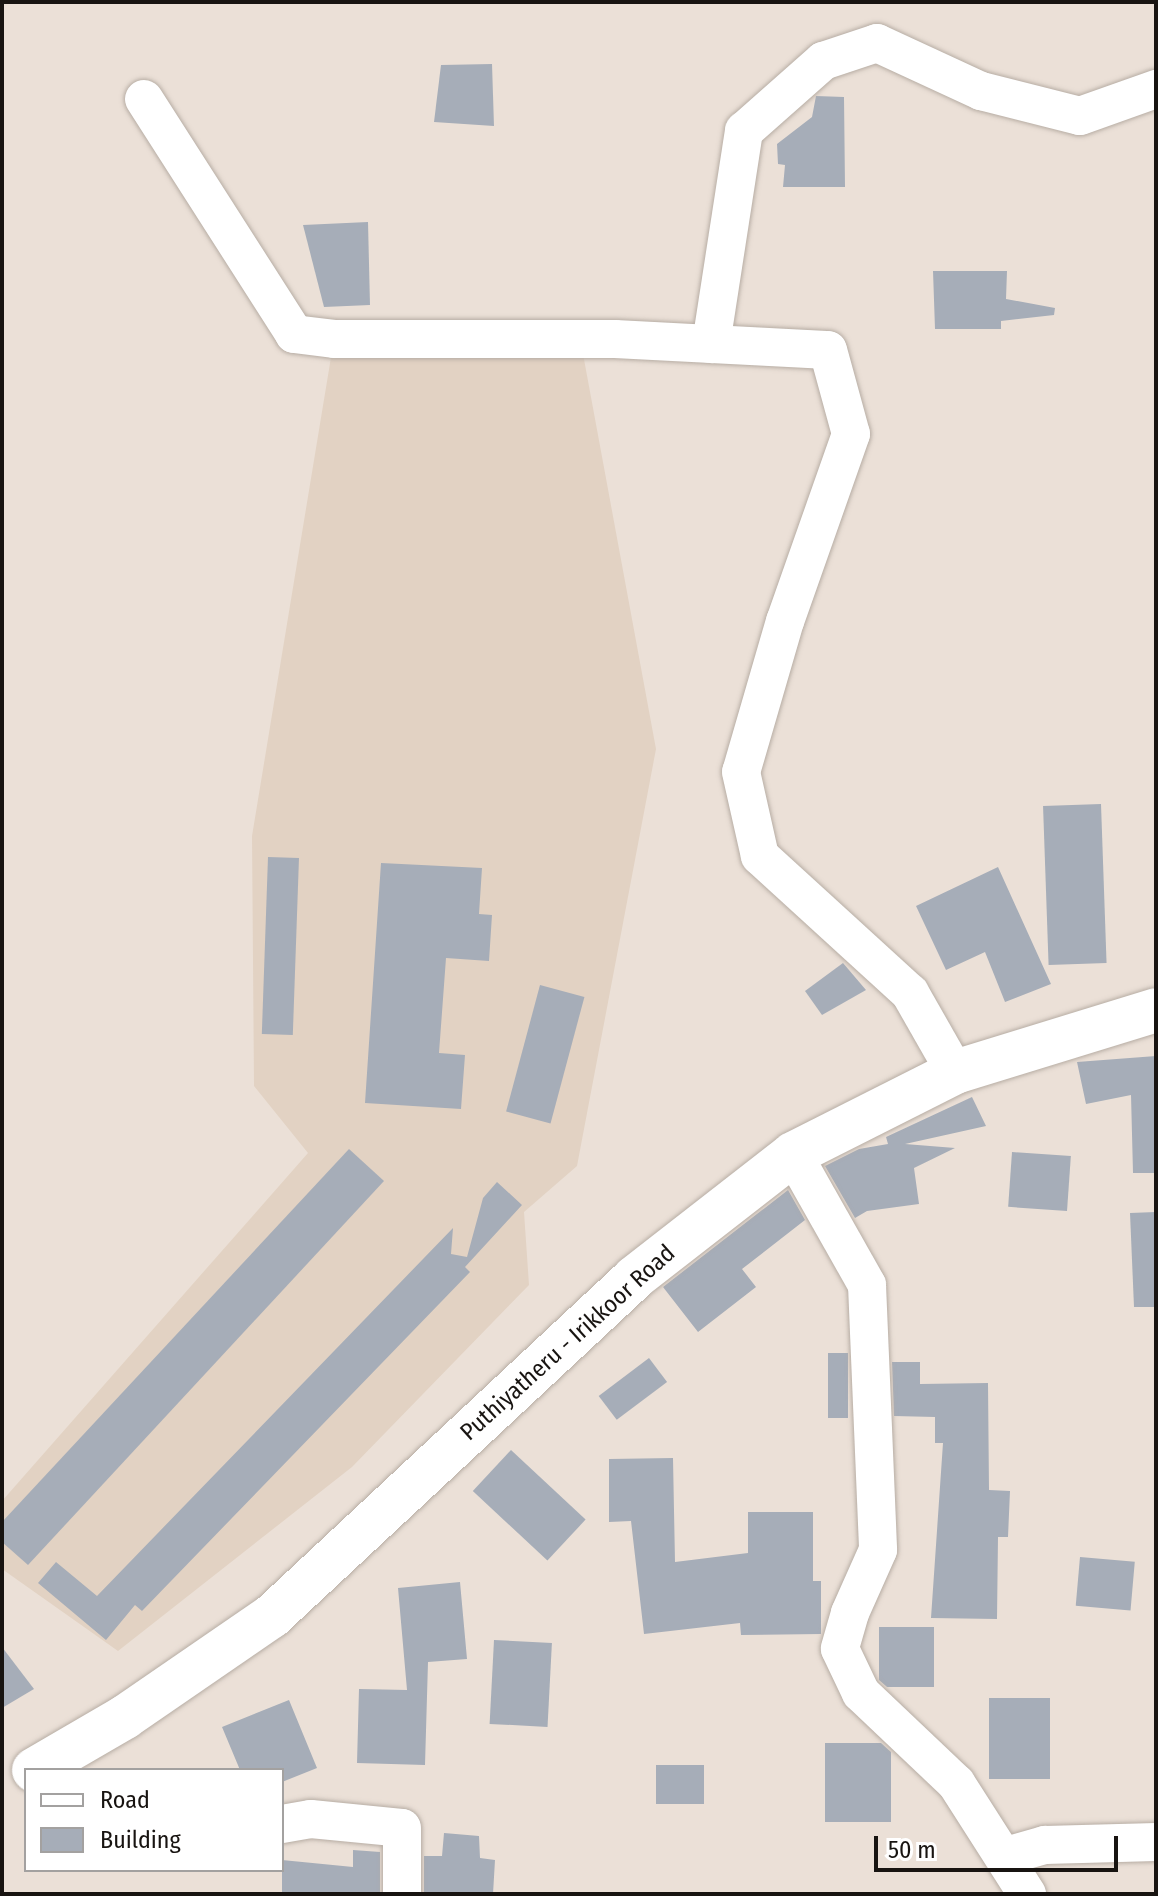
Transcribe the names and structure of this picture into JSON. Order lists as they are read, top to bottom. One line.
{"streets":{"main road":["Puthiyatheru - Irikkoor Road"]},"legend":["Road","Building"],"scale_bar":"50 m"}
